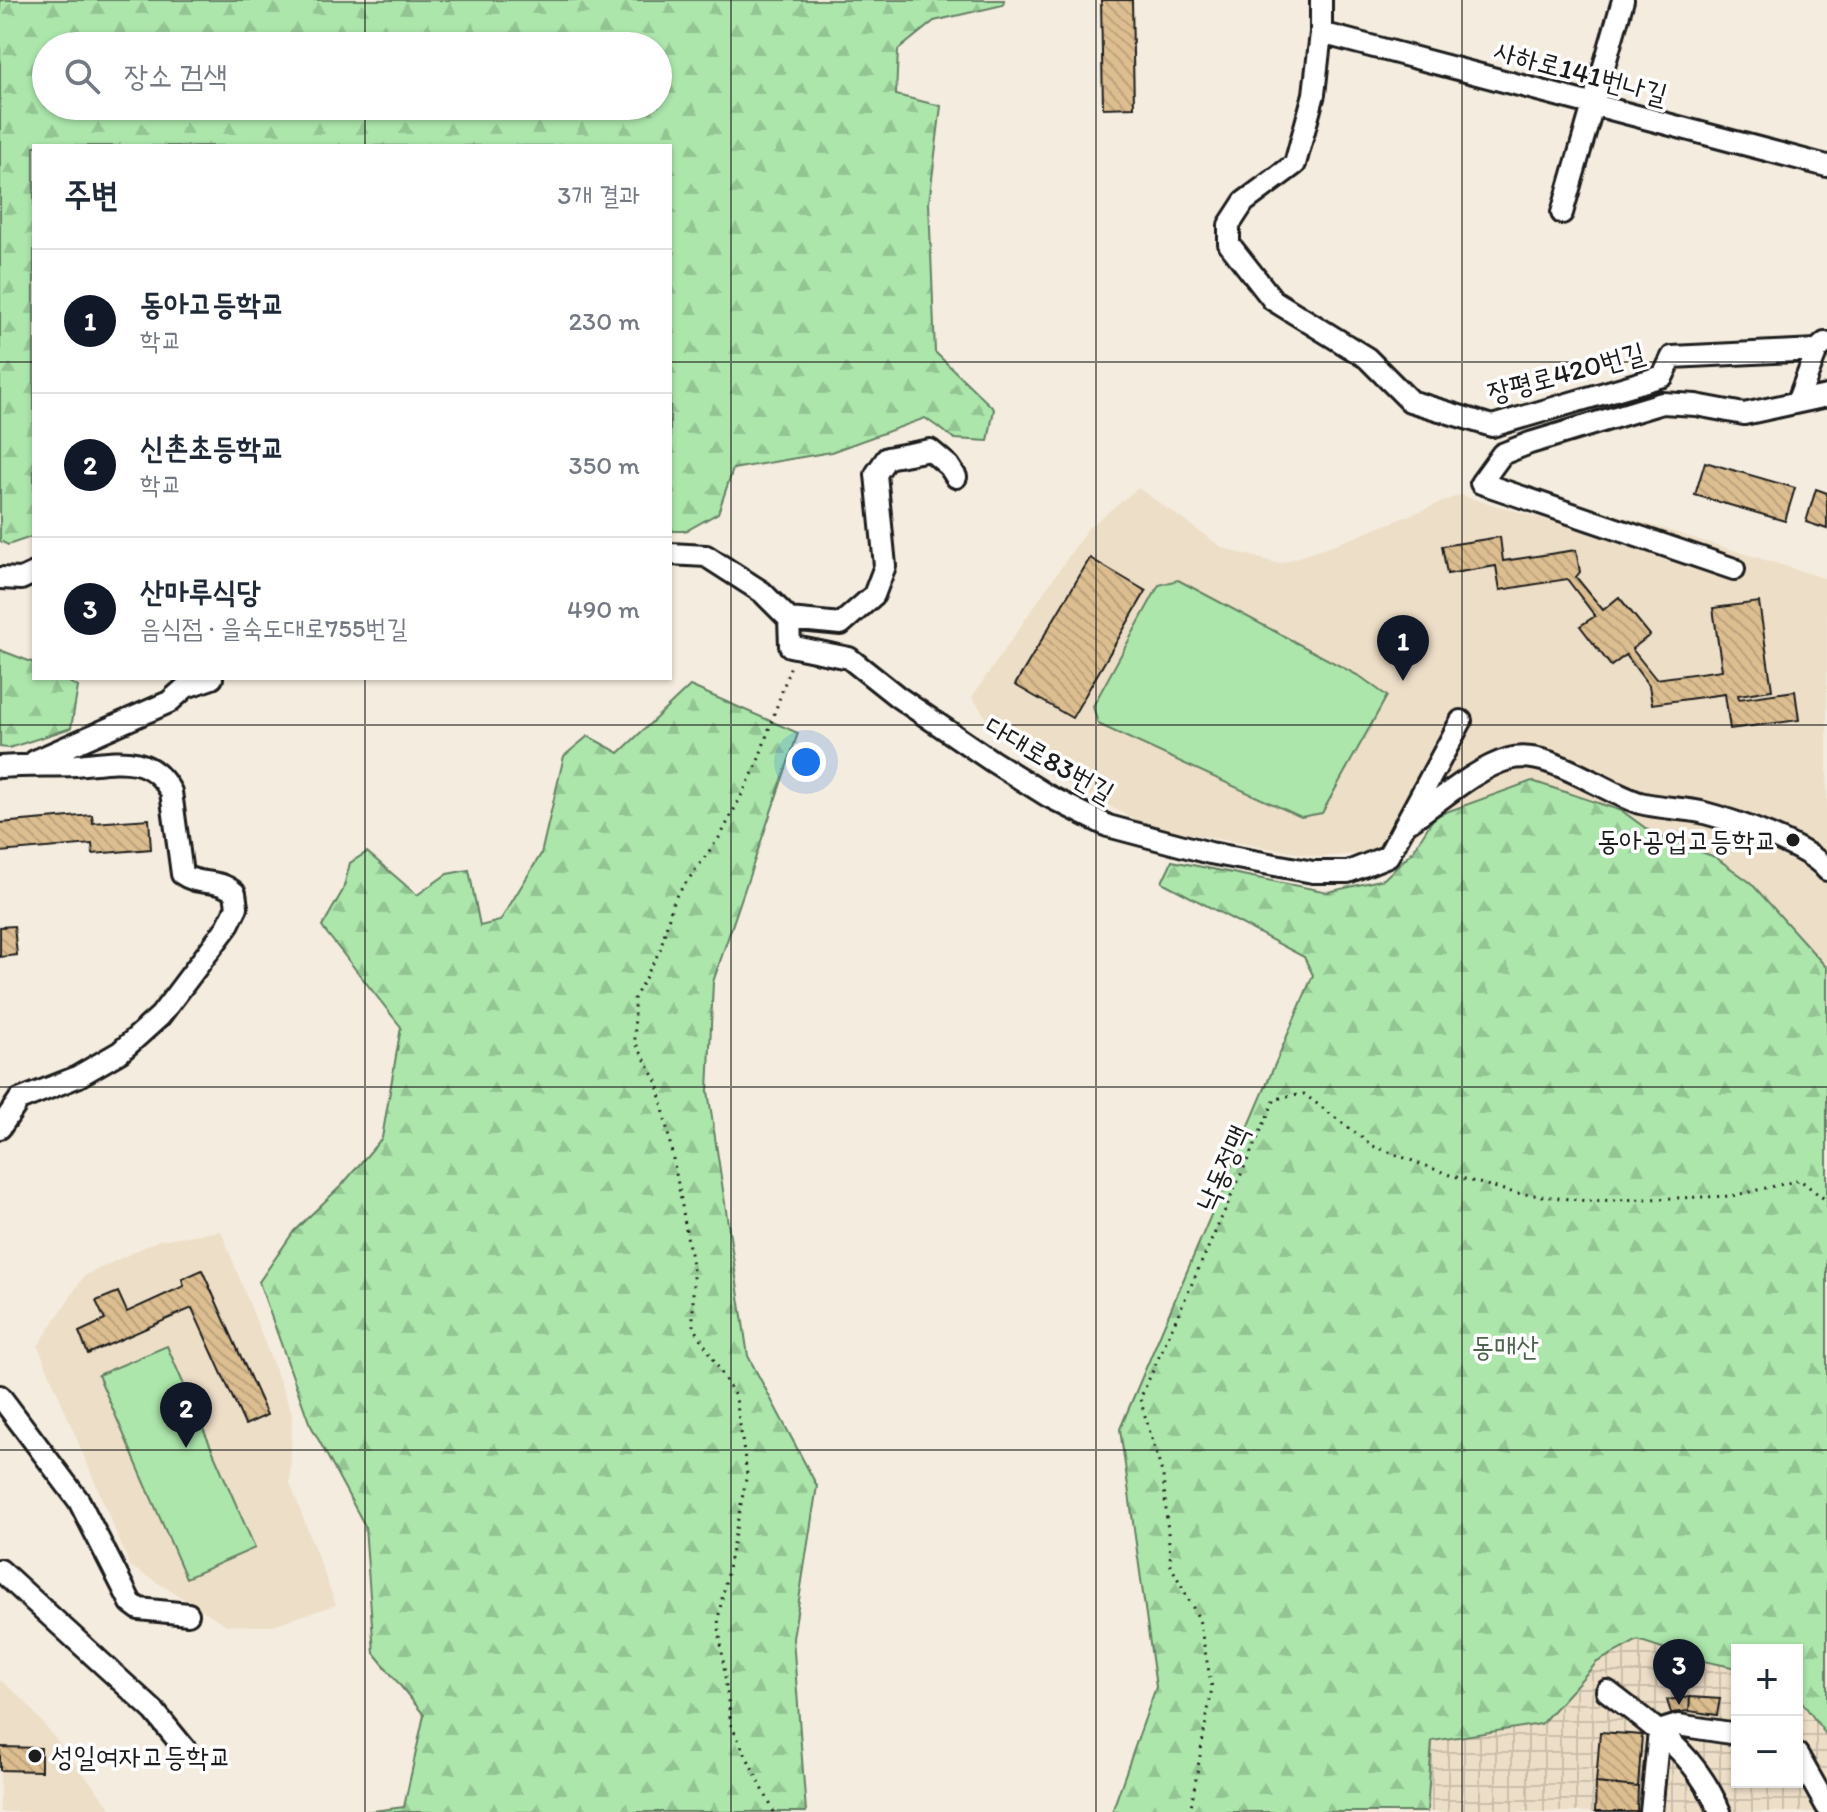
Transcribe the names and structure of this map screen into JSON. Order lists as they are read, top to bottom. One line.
{"streets":{"street":["사하로141번나길","장평로420번길","다대로83번길"],"path":["낙동정맥"]},"crossings":[["사하로141번나길","장평로420번길"]],"parks":["동매산"],"places":["동아공업고등학교","성일여자고등학교"],"page":{"search":"장소 검색","heading":["주변","3개 결과"],"list":[{"mark":"1","name":"동아고등학교","note":"학교","value":"230 m"},{"mark":"2","name":"신촌초등학교","note":"학교","value":"350 m"},{"mark":"3","name":"산마루식당","note":"음식점 · 을숙도대로755번길","value":"490 m"}],"pins":["1","2","3"],"map_buttons":["+","−"]}}
